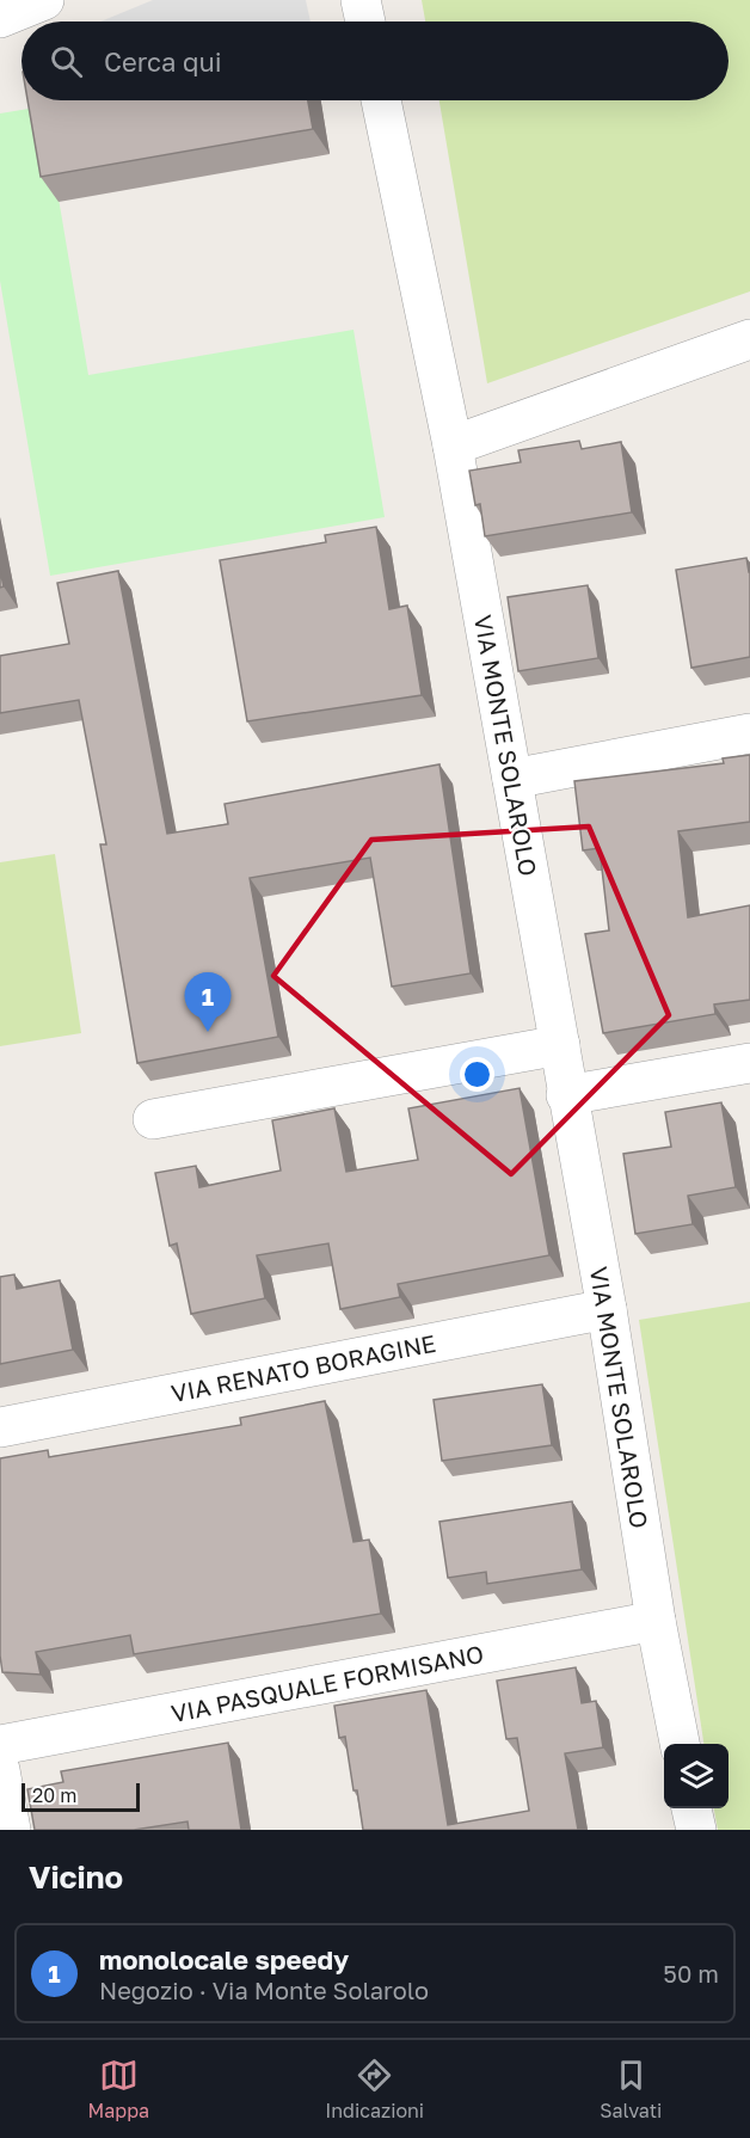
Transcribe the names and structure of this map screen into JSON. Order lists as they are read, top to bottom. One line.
{"streets":{"street":["VIA MONTE SOLAROLO","VIA RENATO BORAGINE","VIA PASQUALE FORMISANO"]},"crossings":[["VIA MONTE SOLAROLO","VIA RENATO BORAGINE"],["VIA MONTE SOLAROLO","VIA PASQUALE FORMISANO"]],"scale_bar":"20 m","page":{"search":"Cerca qui","pins":"1","scale":"20 m","heading":"Vicino","list":[{"mark":"1","name":"monolocale speedy","note":"Negozio · Via Monte Solarolo","value":"50 m"}],"nav":["Mappa","Indicazioni","Salvati"]}}
